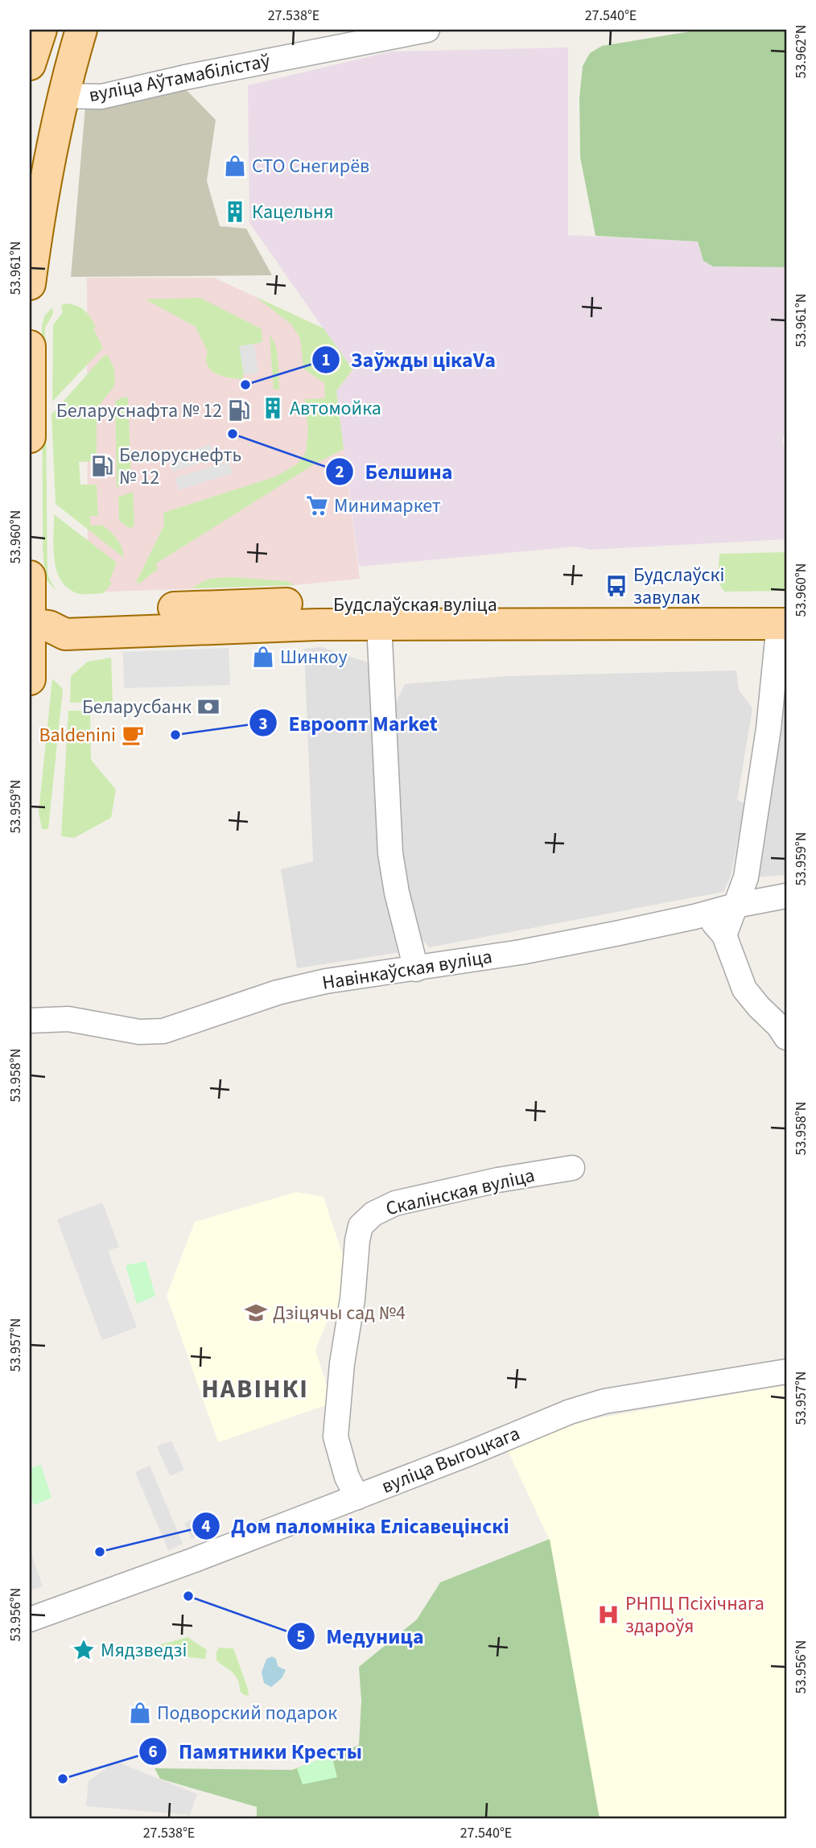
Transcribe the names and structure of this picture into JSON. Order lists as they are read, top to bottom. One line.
{"streets":{"main road":["Будслаўская вуліца"],"street":["вуліца Аўтамабілістаў","Навінкаўская вуліца","Скалінская вуліца","вуліца Выгоцкага"]},"crossings":[["Скалінская вуліца","вуліца Выгоцкага"]],"districts":["НАВІНКІ"],"places":{"shop":["СТО Cнегирёв","Шинкоу","Подворский подарок"],"building":["Кацельня","Автомойка"],"other":["Заўжды цікаVа","Белшина","Евроопт Market","Дом паломніка Елісавецінскі","Медуница","Памятники Кресты"],"fuel station":["Беларуснафта № 12","Белоруснефть № 12"],"supermarket":["Минимаркет"],"bus stop":["Будслаўскі завулак"],"bank":["Беларусбанк"],"cafe":["Baldenini"],"school or university":["Дзіцячы сад №4"],"hospital":["РНПЦ Псіхічнага здароўя"],"place":["Мядзведзі"]},"coordinates":["27.538°E","27.540°E","53.962°N","53.961°N","53.960°N","53.959°N","53.958°N","53.957°N","53.956°N"]}
